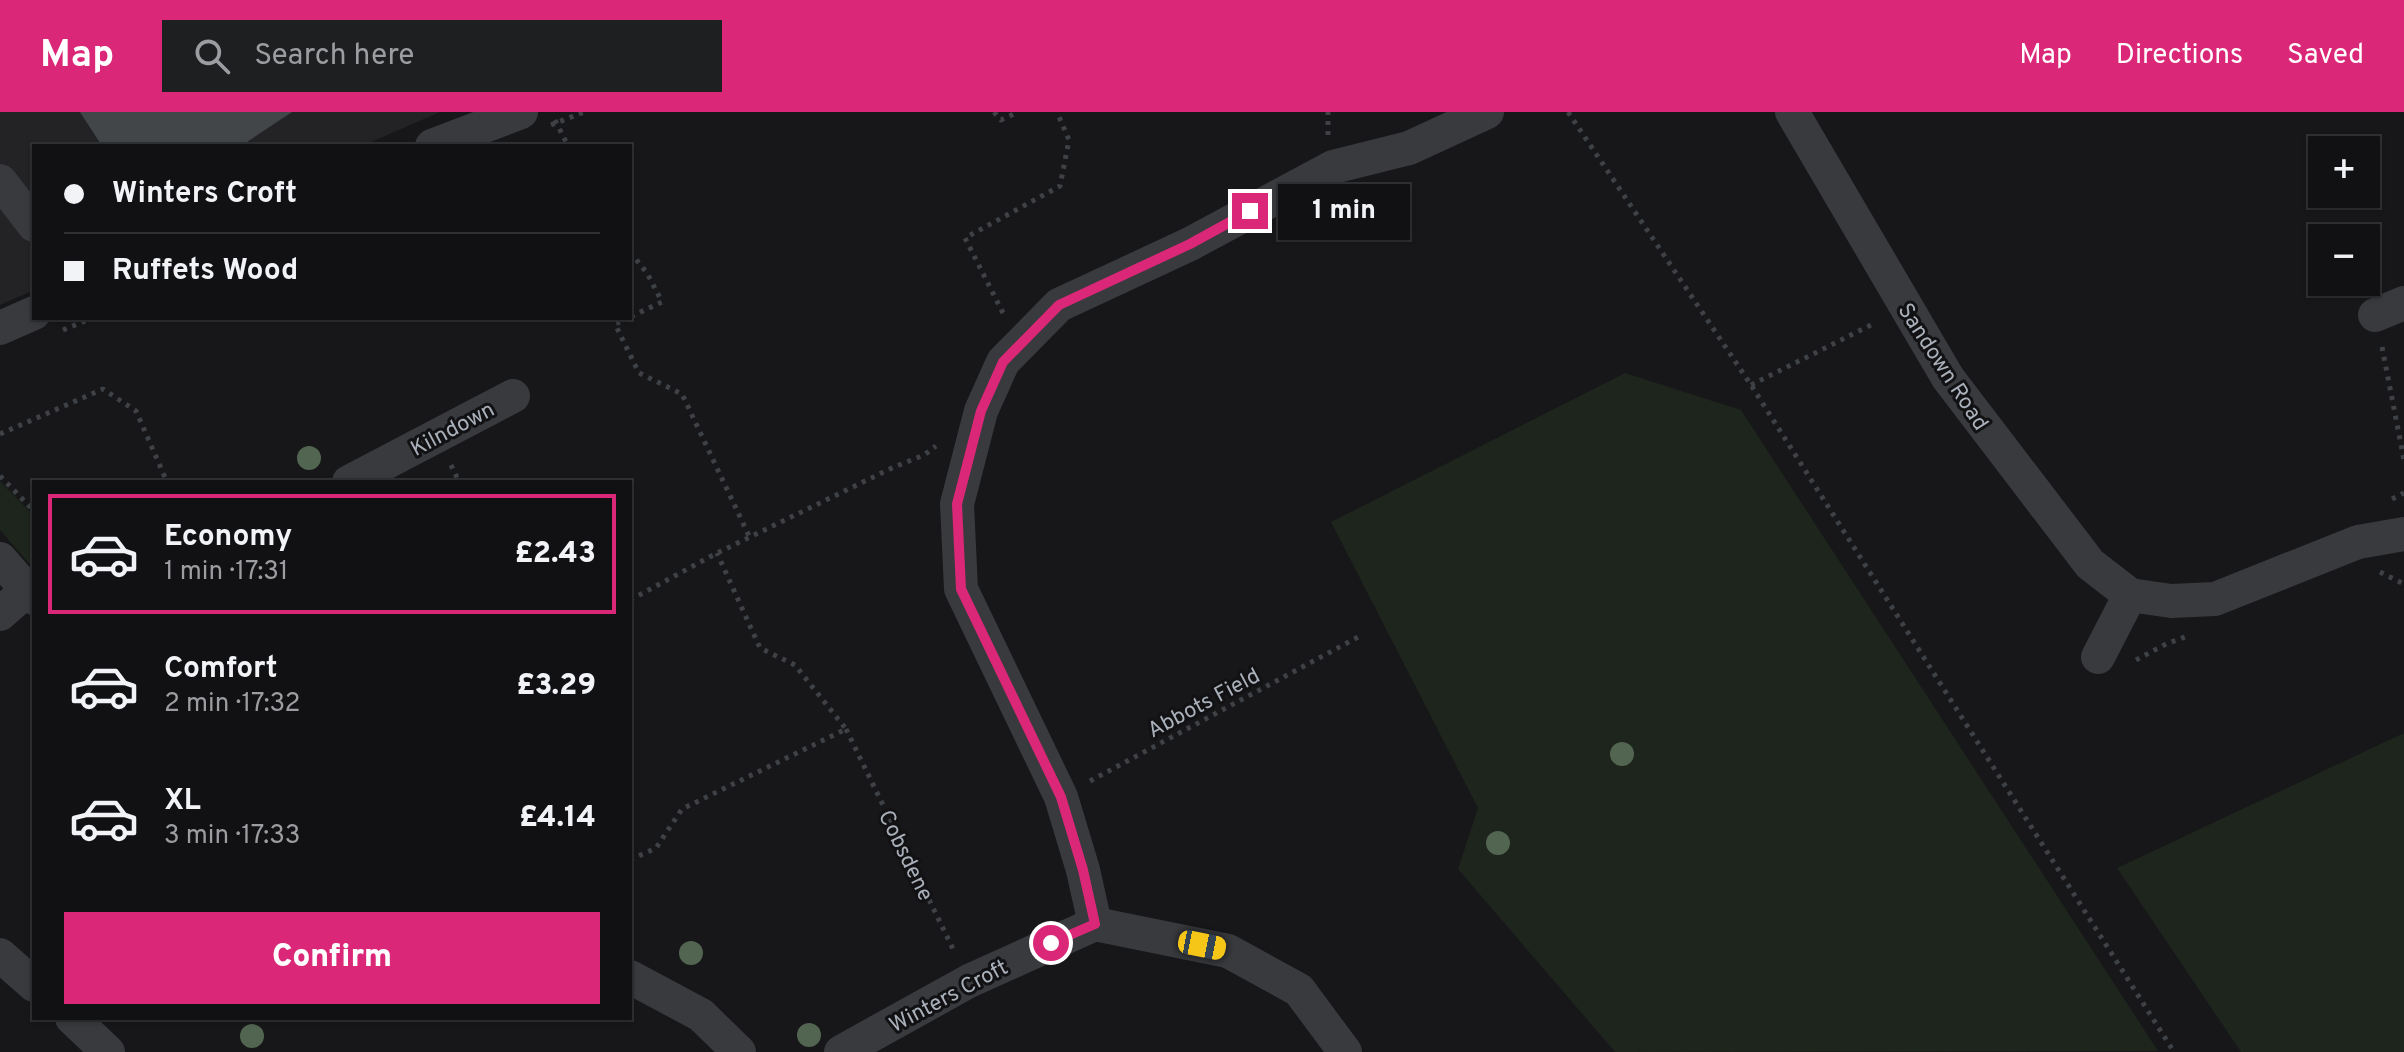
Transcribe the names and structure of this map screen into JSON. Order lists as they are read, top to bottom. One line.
{"streets":{"street":["Sandown Road","Kilndown","Winters Croft"],"path":["Abbots Field","Cobsdene"]},"crossings":[["Cobsdene","Winters Croft"]],"page":{"header":"Map","search":"Search here","nav":["Map","Directions","Saved"],"map_buttons":["+","−"],"banner":["Winters Croft","Ruffets Wood"],"bubble":"1 min","list":[{"name":"Economy","note":"1 min · 17:31","value":"£2.43"},{"name":"Comfort","note":"2 min · 17:32","value":"£3.29"},{"name":"XL","note":"3 min · 17:33","value":"£4.14"}],"buttons":"Confirm"}}
